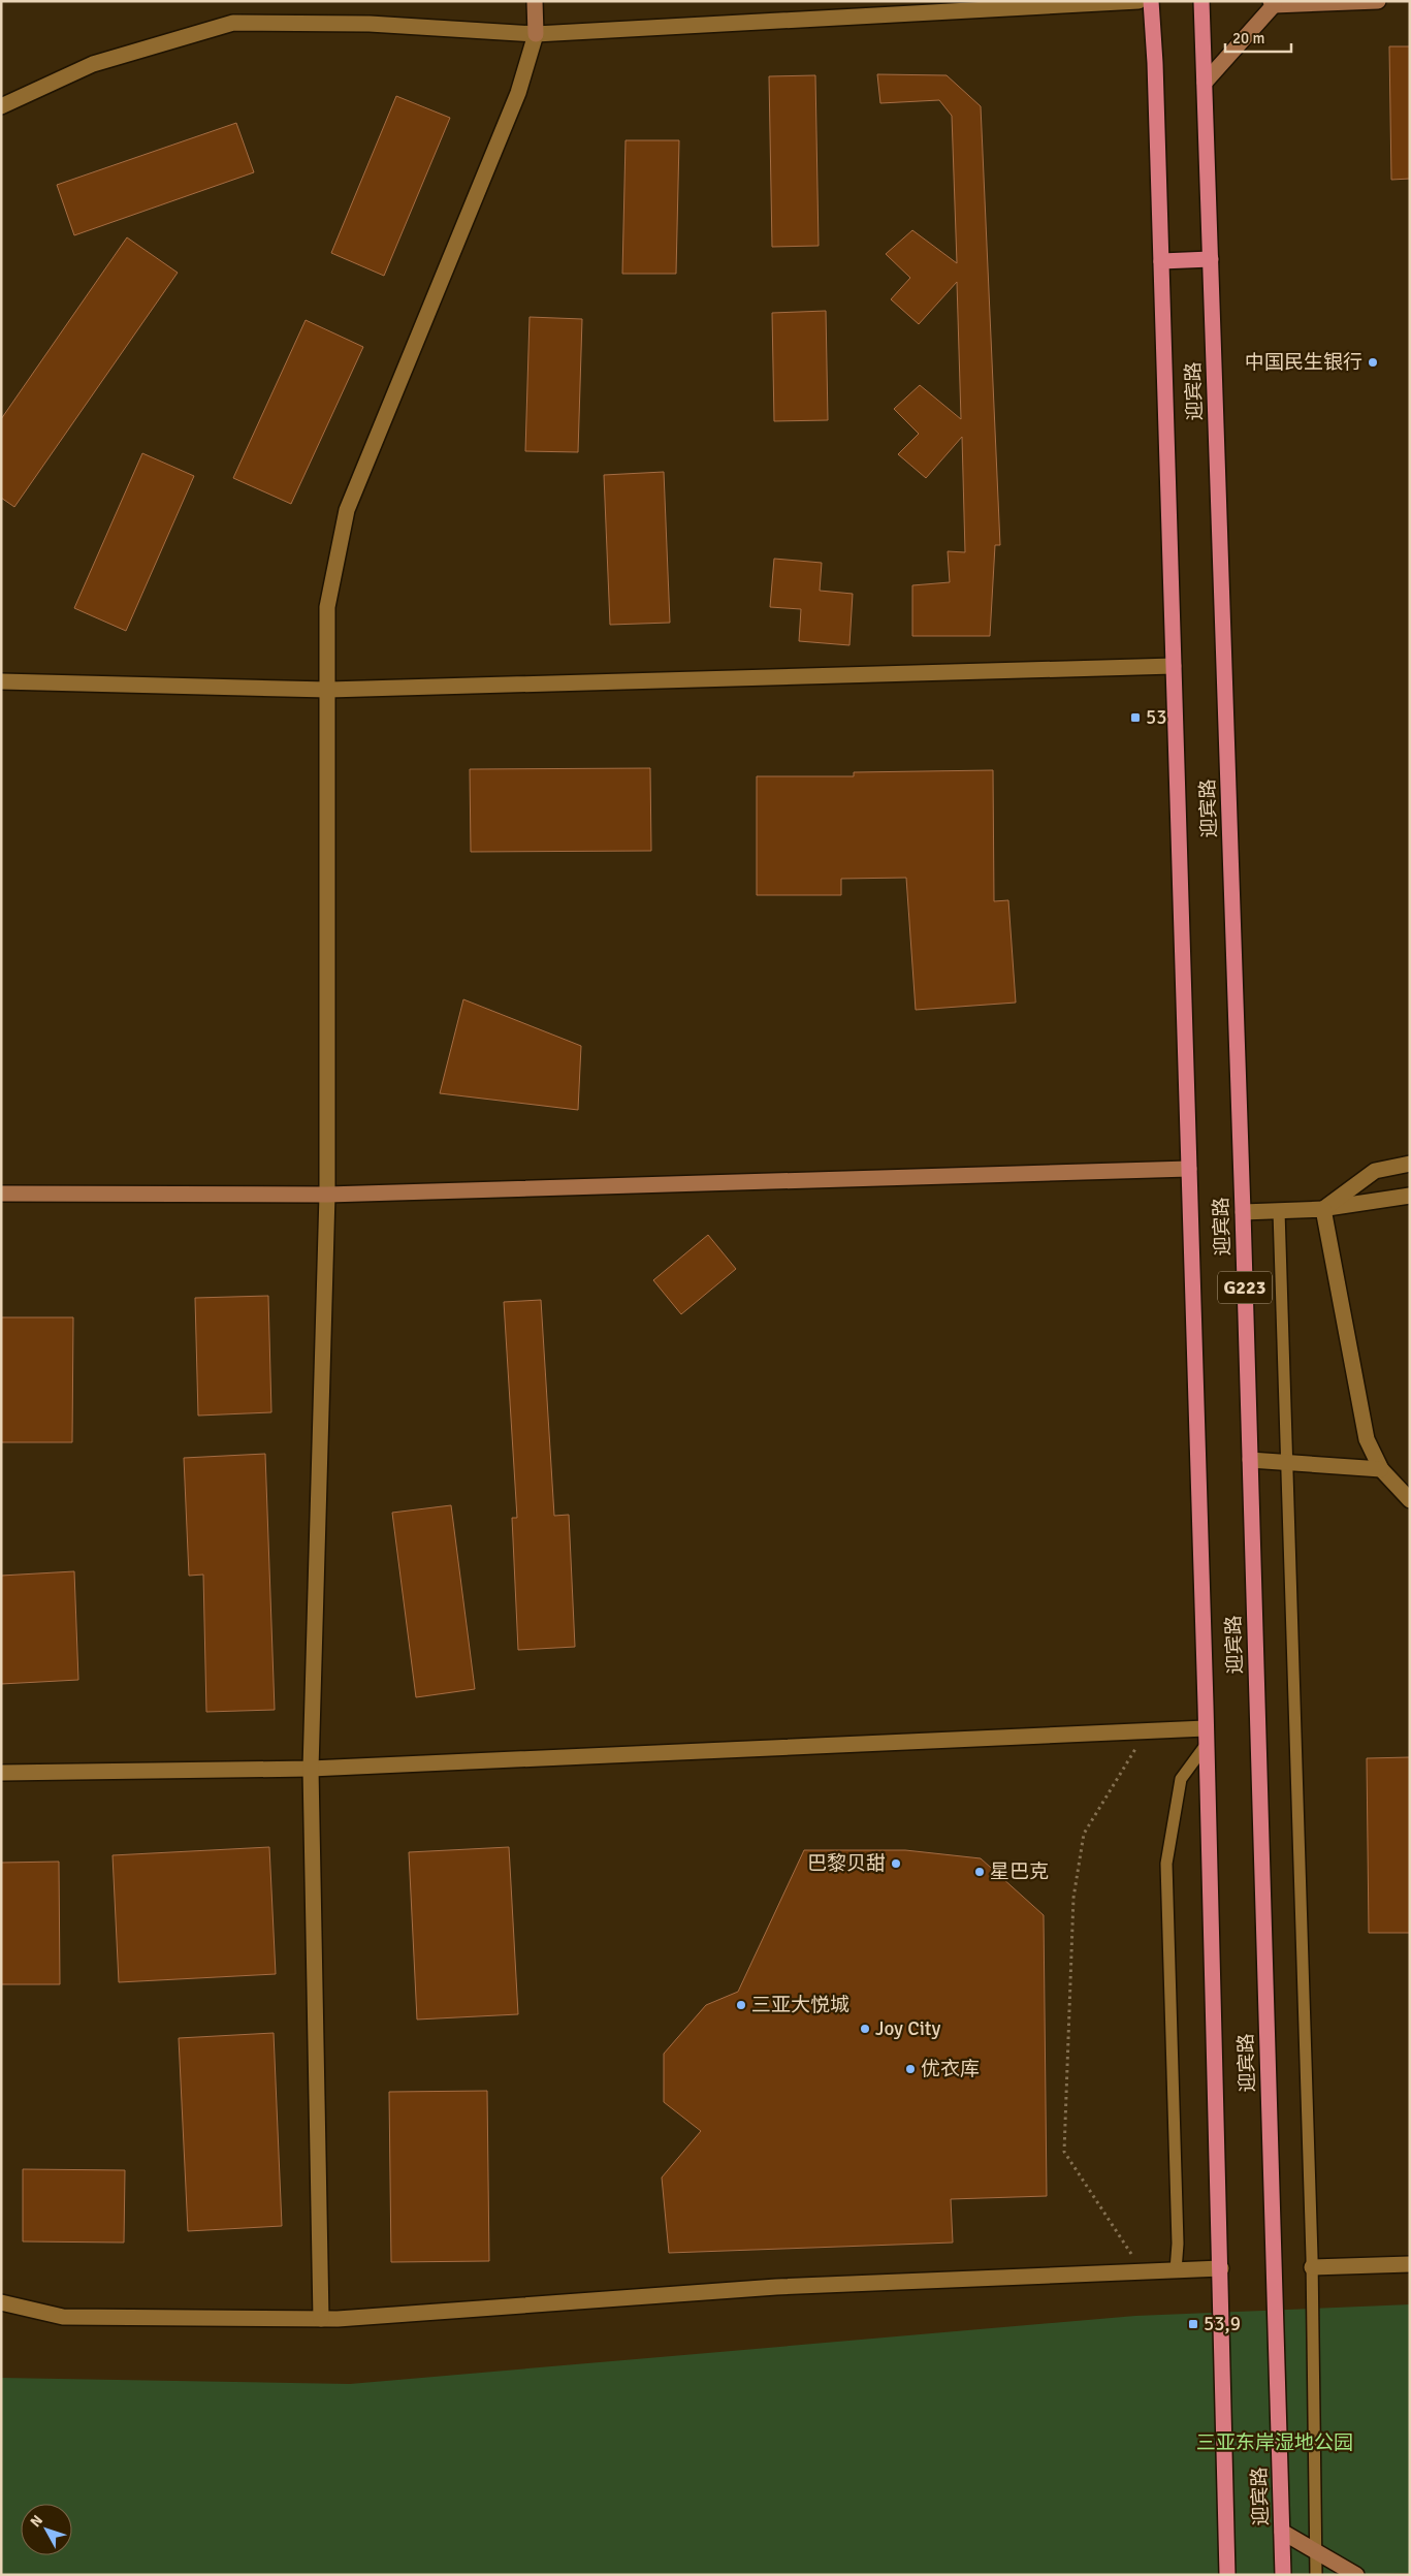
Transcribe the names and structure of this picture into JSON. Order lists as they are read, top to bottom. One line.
{"streets":{"highway":["迎宾路","G223"]},"parks":["三亚东岸湿地公园"],"places":{"other":["中国民生银行","巴黎贝甜","星巴克","三亚大悦城","Joy City","优衣库"],"transit":["53","53,9"]},"scale_bar":"20 m","north":"top left"}
